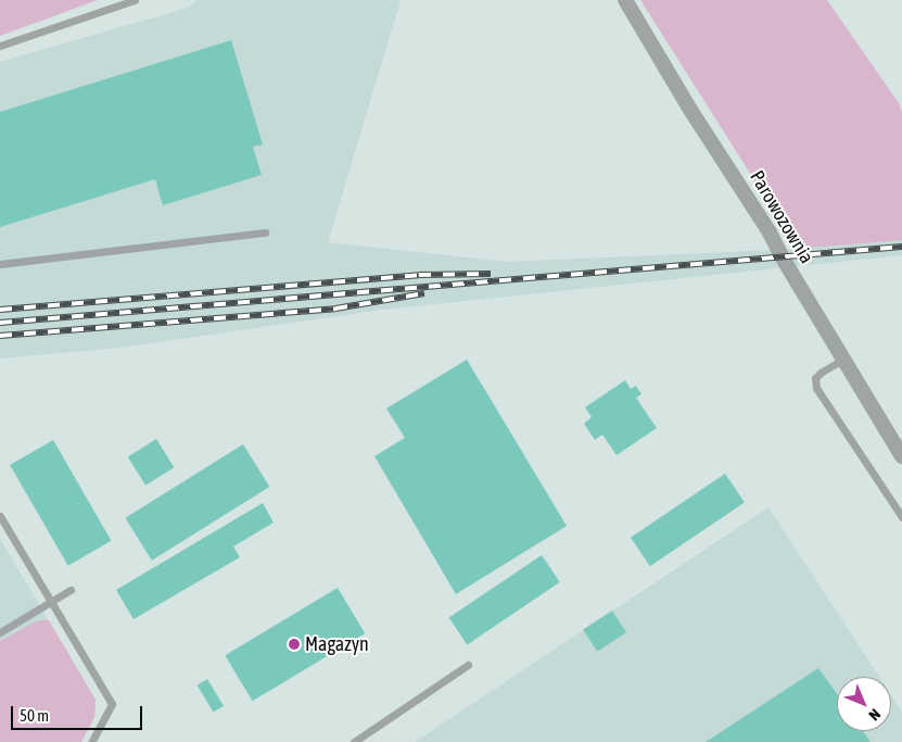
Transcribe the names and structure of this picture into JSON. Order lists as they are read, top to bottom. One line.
{"streets":{"street":["Parowozownia"]},"places":["Magazyn"],"scale_bar":"50 m","north":"bottom right"}
